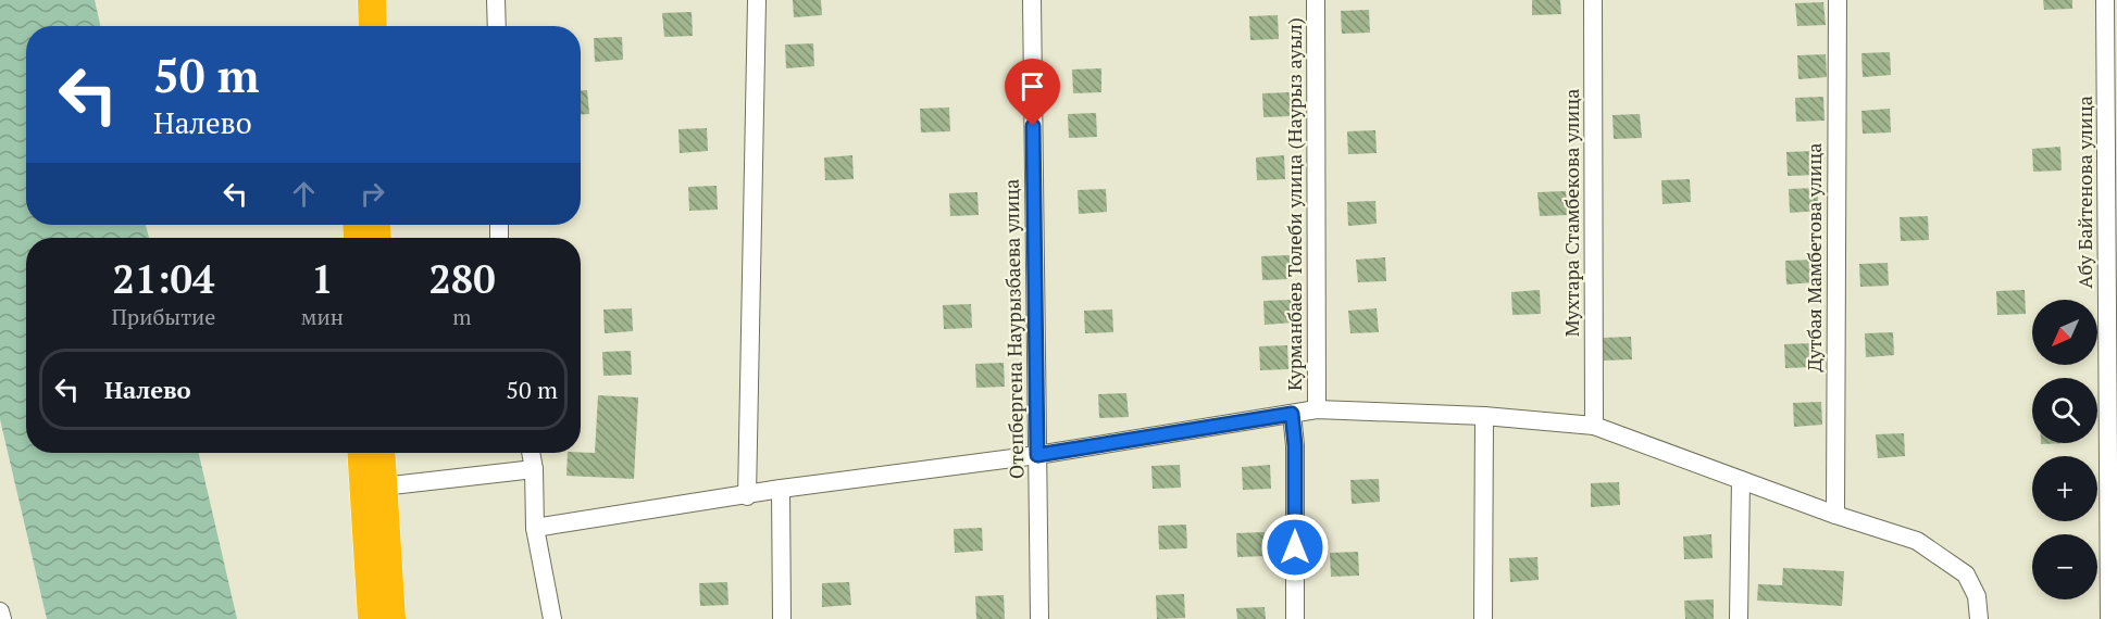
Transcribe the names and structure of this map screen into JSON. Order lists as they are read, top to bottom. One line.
{"streets":{"street":["Абу Байтенова улица","Курманбаев Толеби улица (Наурыз ауыл)","Мухтара Стамбекова улица","Дутбая Мамбетова улица","Отепбергена Наурызбаева улица"]},"north":"bottom left","page":{"turn":["50 m","Налево"],"eta":["21:04","Прибытие","1","мин","280","m"],"map_buttons":["+","−"],"list":[{"name":"Налево","value":"50 m"}]}}
